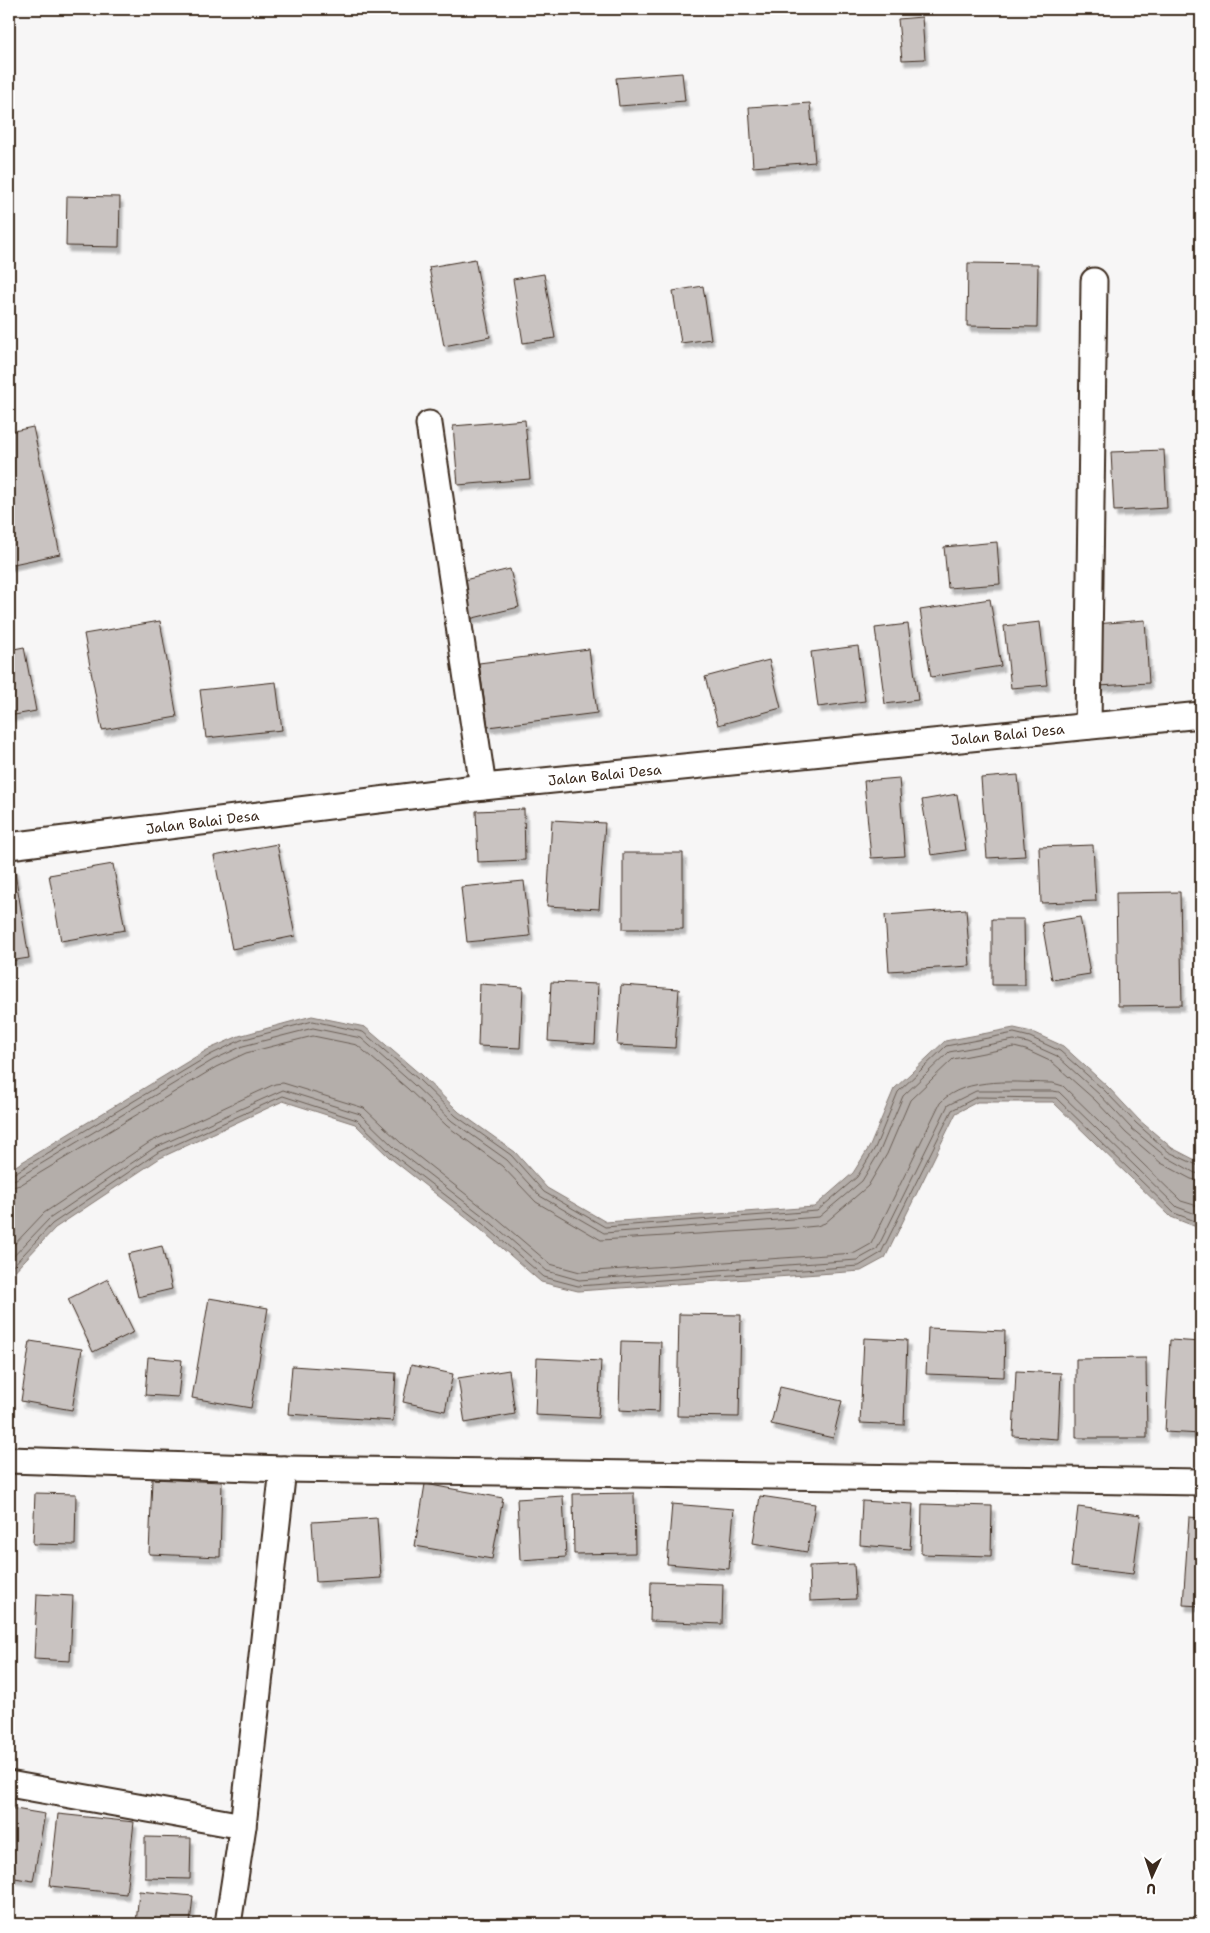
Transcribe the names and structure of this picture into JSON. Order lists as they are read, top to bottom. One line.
{"streets":{"street":["Jalan Balai Desa"]},"north":"bottom"}
